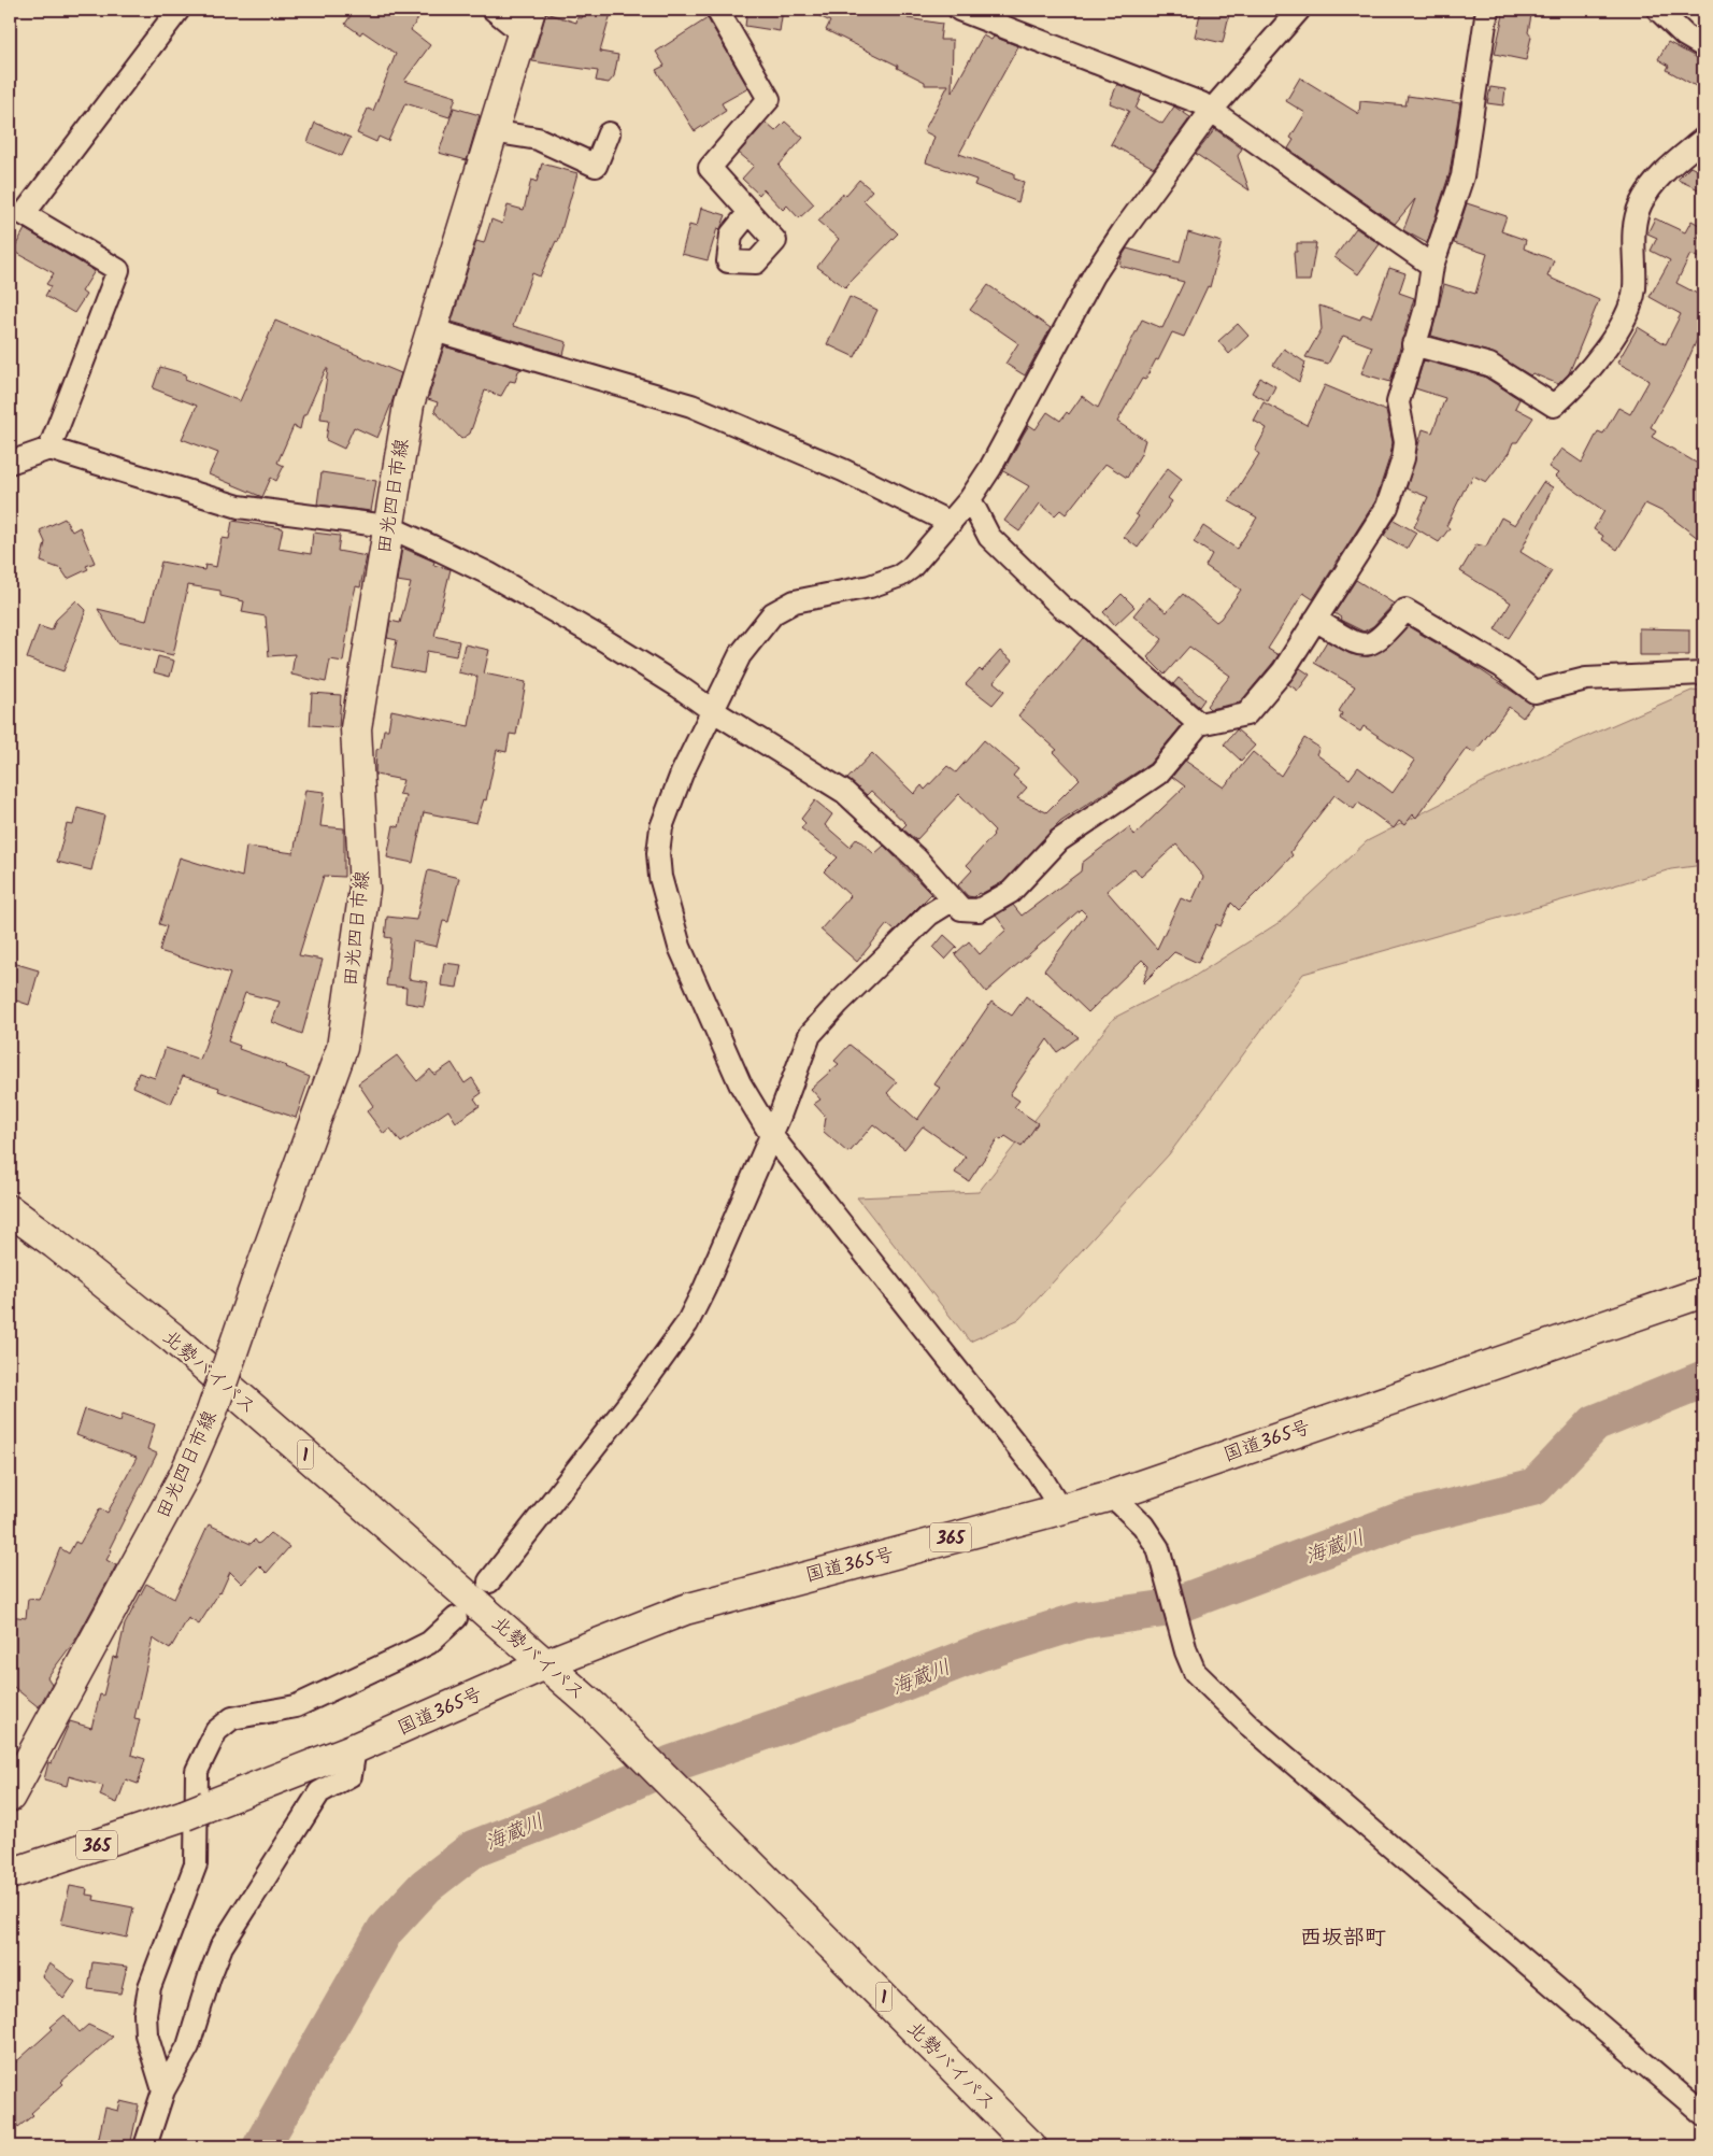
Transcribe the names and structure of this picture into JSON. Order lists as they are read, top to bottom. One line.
{"streets":{"main road":["田光四日市線","北勢バイパス","国道365号","1","365"]},"crossings":[["北勢バイパス","国道365号"]],"districts":["西坂部町"],"water":["海蔵川"]}
